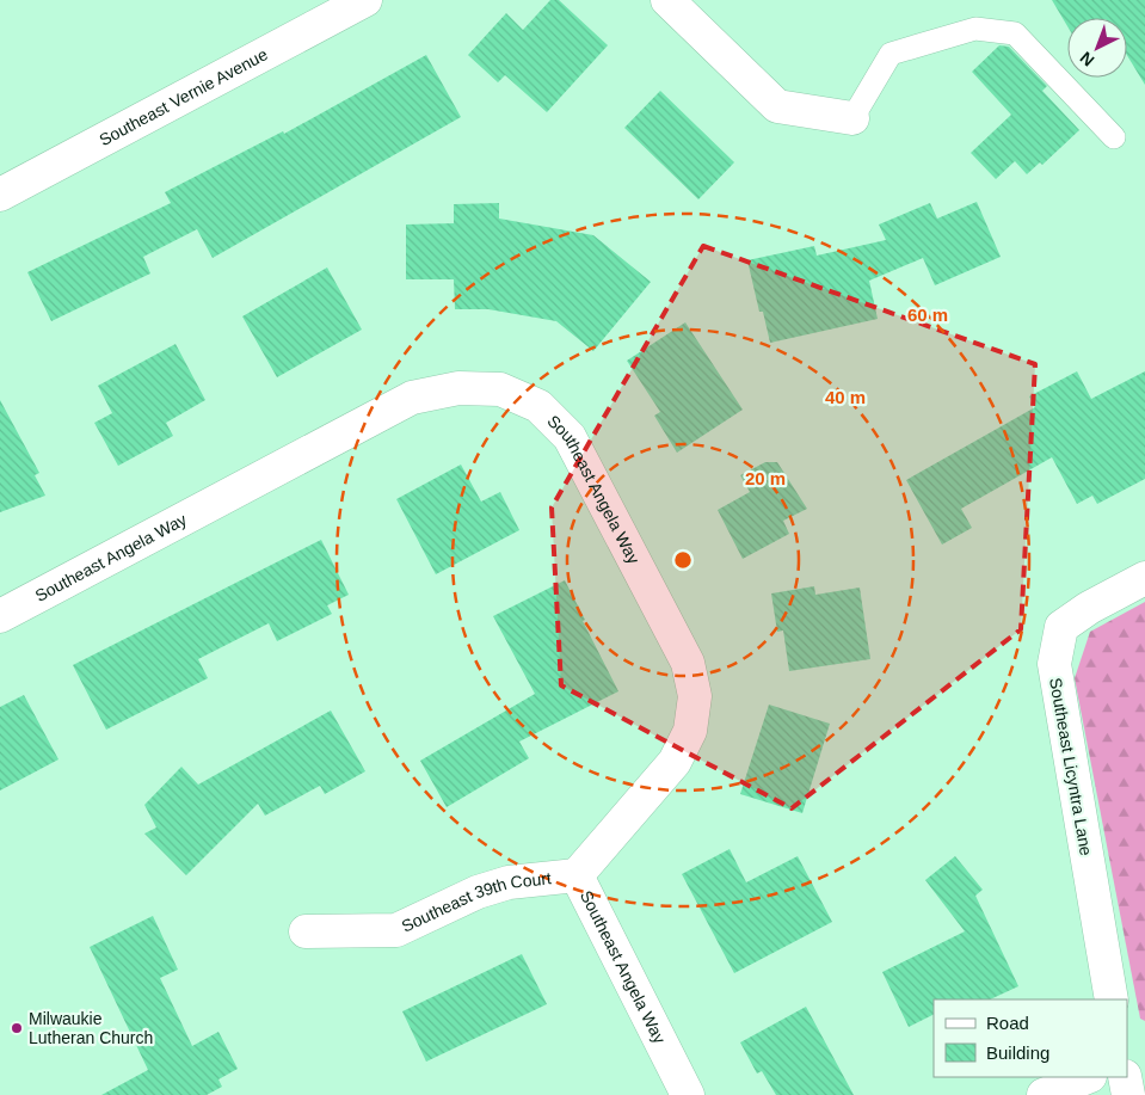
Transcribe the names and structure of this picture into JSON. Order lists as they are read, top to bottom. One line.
{"streets":{"street":["Southeast Vernie Avenue","Southeast Angela Way","Southeast Licyntra Lane","Southeast 39th Court"]},"crossings":[["Southeast Angela Way","Southeast 39th Court"]],"places":["Milwaukie Lutheran Church"],"legend":["Road","Building"],"north":"bottom left","rings":["60 m","40 m","20 m"]}
